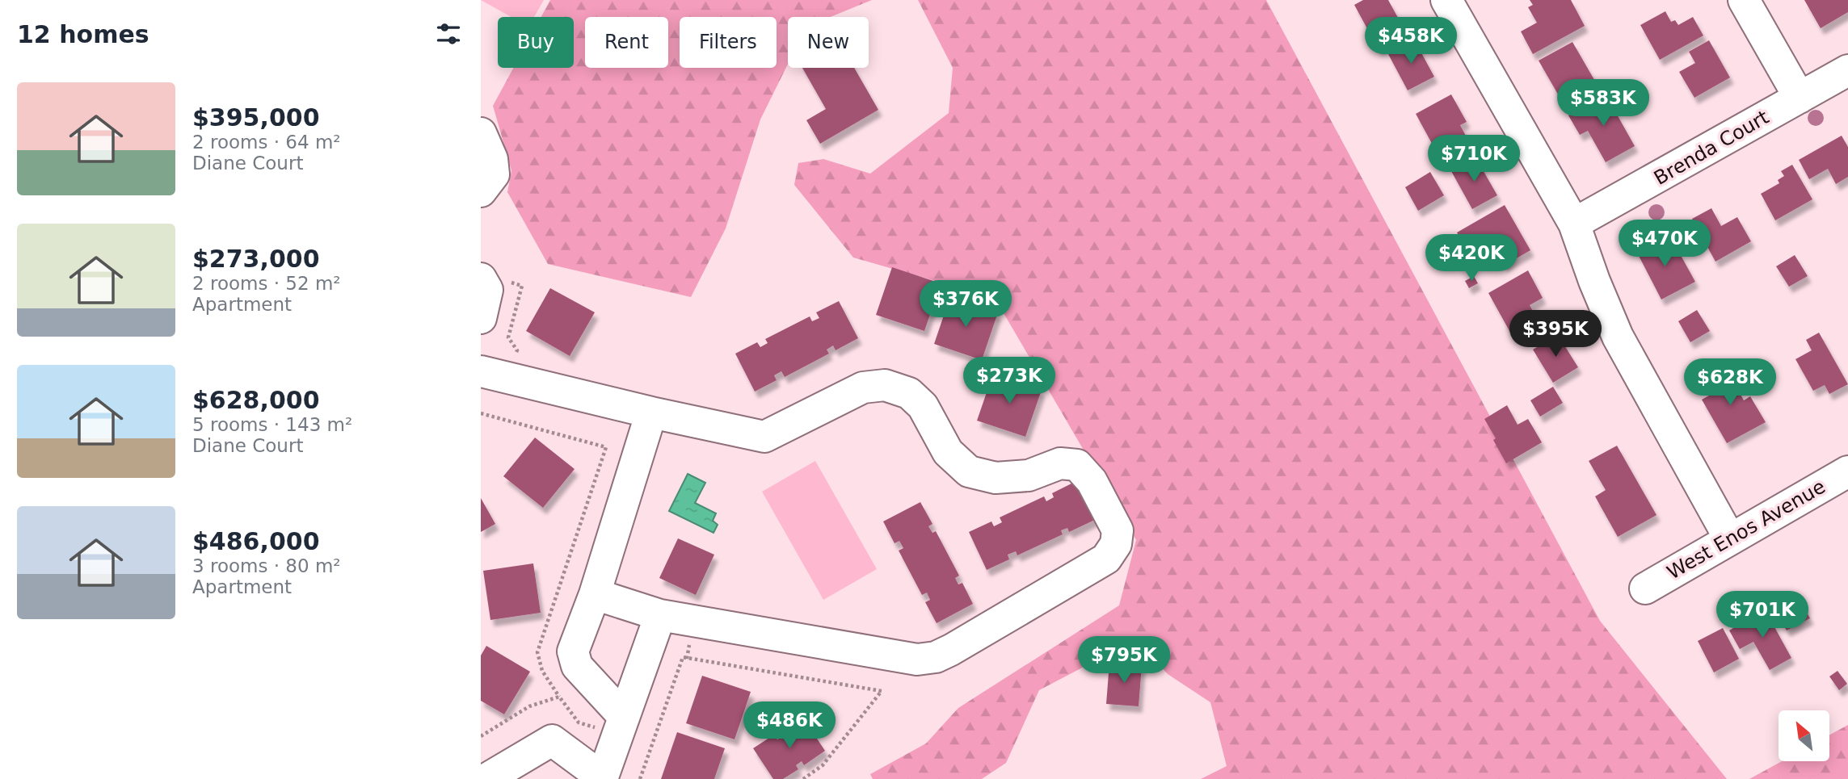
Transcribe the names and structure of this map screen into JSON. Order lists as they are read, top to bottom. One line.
{"streets":{"street":["Brenda Court","West Enos Avenue"]},"north":"top left","page":{"heading":"12 homes","price":["$458K","$583K","$710K","$470K","$420K","$376K","$395K","$273K","$628K","$701K","$795K","$486K"],"chip":["Buy","Rent","Filters","New"],"list":[{"name":"$395,000","note":"2 rooms · 64 m² · Diane Court"},{"name":"$273,000","note":"2 rooms · 52 m² · Apartment"},{"name":"$628,000","note":"5 rooms · 143 m² · Diane Court"},{"name":"$486,000","note":"3 rooms · 80 m² · Apartment"}]}}
